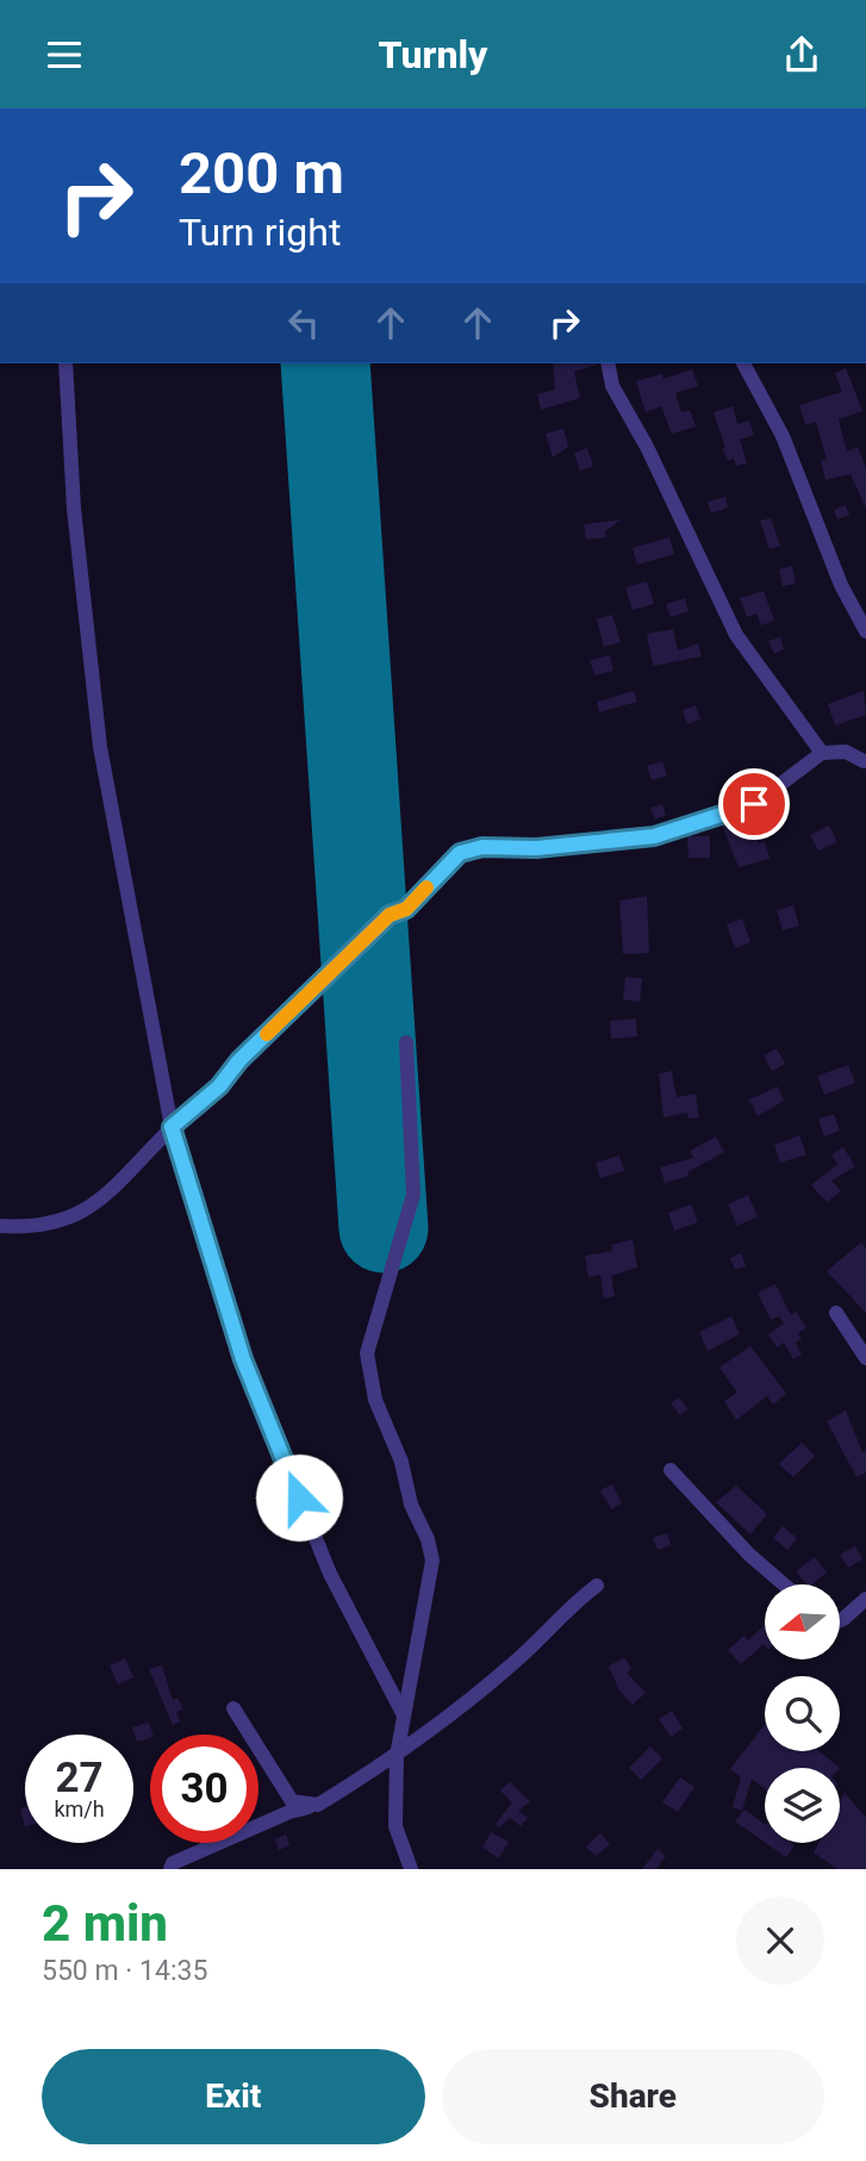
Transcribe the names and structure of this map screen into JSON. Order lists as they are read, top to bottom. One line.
{"north":"left","page":{"header":"Turnly","turn":["200 m","Turn right"],"speed":"27 km/h","limit":"30","heading":["2 min","550 m · 14:35"],"buttons":["Exit","Share"]}}
